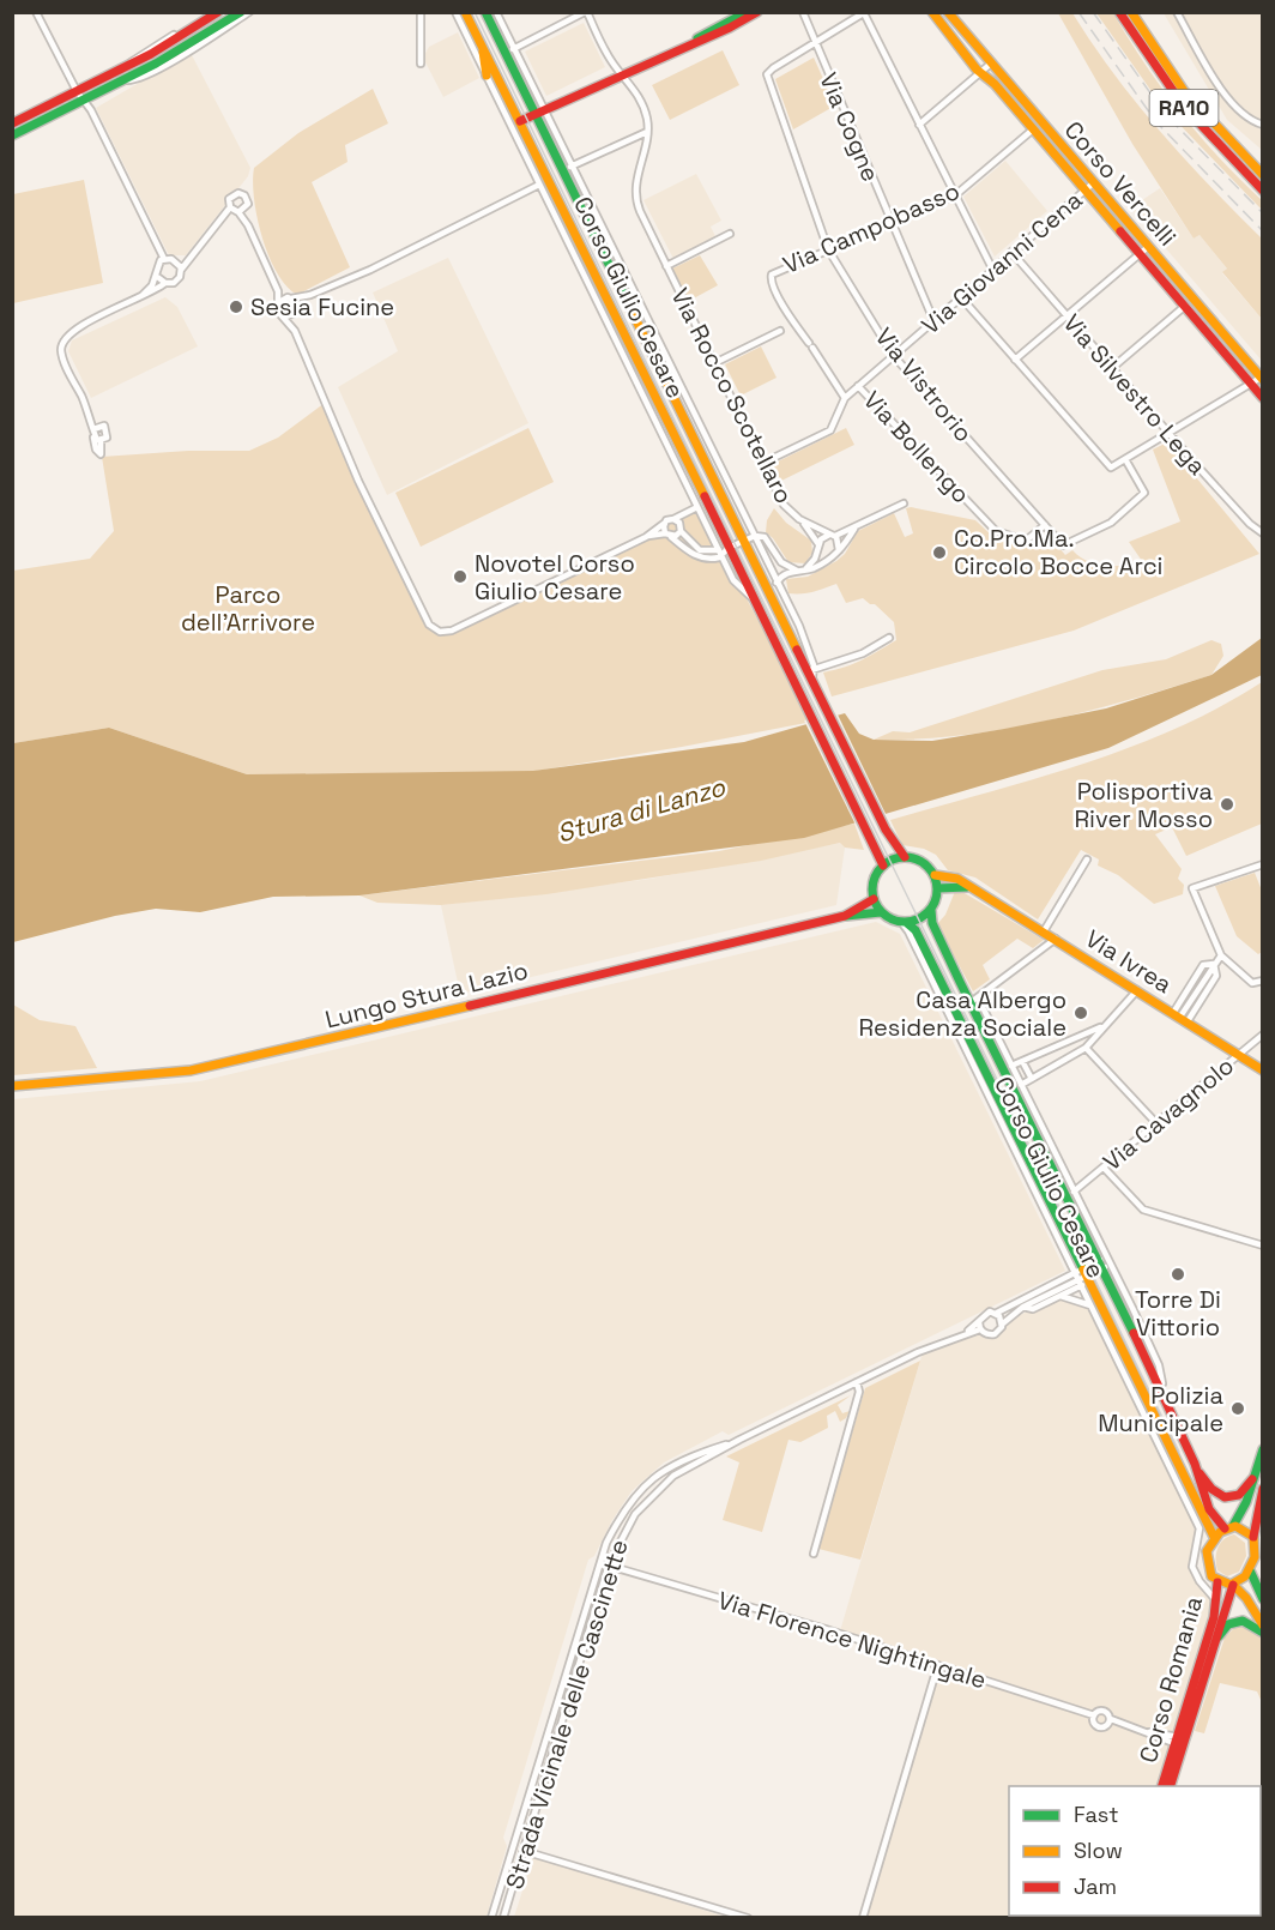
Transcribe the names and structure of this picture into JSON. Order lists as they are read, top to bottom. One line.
{"streets":{"main road":["RA10","Corso Vercelli","Corso Giulio Cesare","Via Ivrea","Lungo Stura Lazio","Corso Romania"],"street":["Via Cogne","Via Campobasso","Via Giovanni Cena","Via Vistrorio","Via Silvestro Lega","Via Rocco Scotellaro","Via Bollengo","Via Cavagnolo","Via Florence Nightingale","Strada Vicinale delle Cascinette"]},"crossings":[["Via Cogne","Via Campobasso"],["Via Cogne","Via Giovanni Cena"],["Via Cogne","Via Vistrorio"],["Corso Vercelli","Via Campobasso"],["Corso Vercelli","Via Giovanni Cena"],["Via Campobasso","Via Giovanni Cena"],["Via Campobasso","Via Vistrorio"],["Via Giovanni Cena","Via Vistrorio"],["Via Giovanni Cena","Via Silvestro Lega"],["Via Giovanni Cena","Via Rocco Scotellaro"],["Via Giovanni Cena","Via Bollengo"],["Corso Giulio Cesare","Via Ivrea"],["Corso Giulio Cesare","Lungo Stura Lazio"],["Corso Giulio Cesare","Via Cavagnolo"],["Corso Giulio Cesare","Corso Romania"],["Via Vistrorio","Via Silvestro Lega"],["Via Vistrorio","Via Bollengo"],["Via Ivrea","Lungo Stura Lazio"],["Via Ivrea","Via Cavagnolo"],["Via Florence Nightingale","Strada Vicinale delle Cascinette"]],"water":["Stura di Lanzo"],"parks":["Parco dell'Arrivore"],"places":["Sesia Fucine","Co.Pro.Ma. Circolo Bocce Arci","Novotel Corso Giulio Cesare","Polisportiva River Mosso","Casa Albergo Residenza Sociale","Torre Di Vittorio","Polizia Municipale"],"legend":["Fast","Slow","Jam"]}
